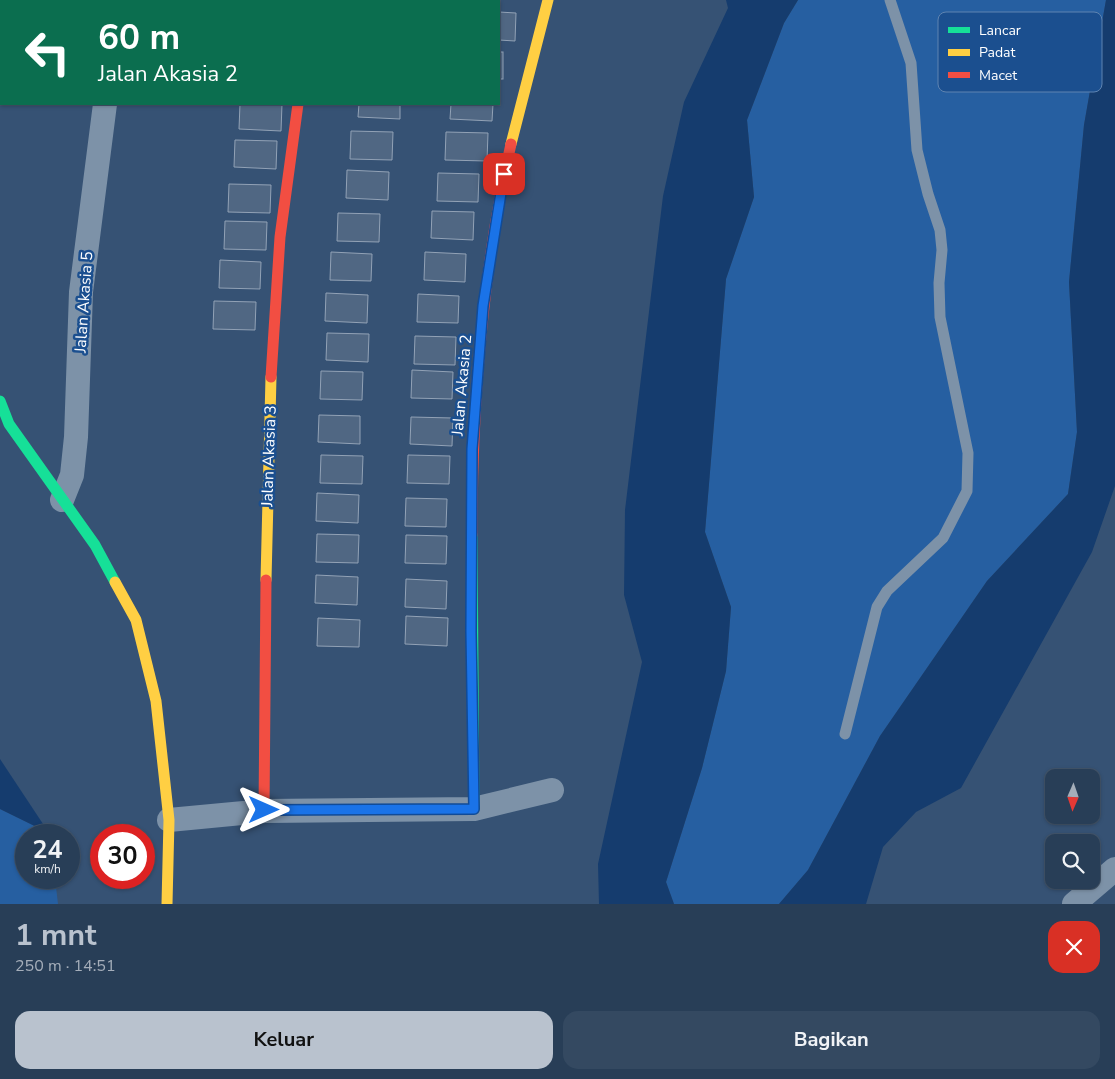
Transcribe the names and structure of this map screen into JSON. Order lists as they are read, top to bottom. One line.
{"streets":{"street":["Jalan Akasia 5","Jalan Akasia 2","Jalan Akasia 3"]},"legend":["Lancar","Padat","Macet"],"north":"bottom","page":{"turn":["60 m","Jalan Akasia 2"],"speed":"24 km/h","limit":"30","heading":["1 mnt","250 m · 14:51"],"buttons":["Keluar","Bagikan"]}}
